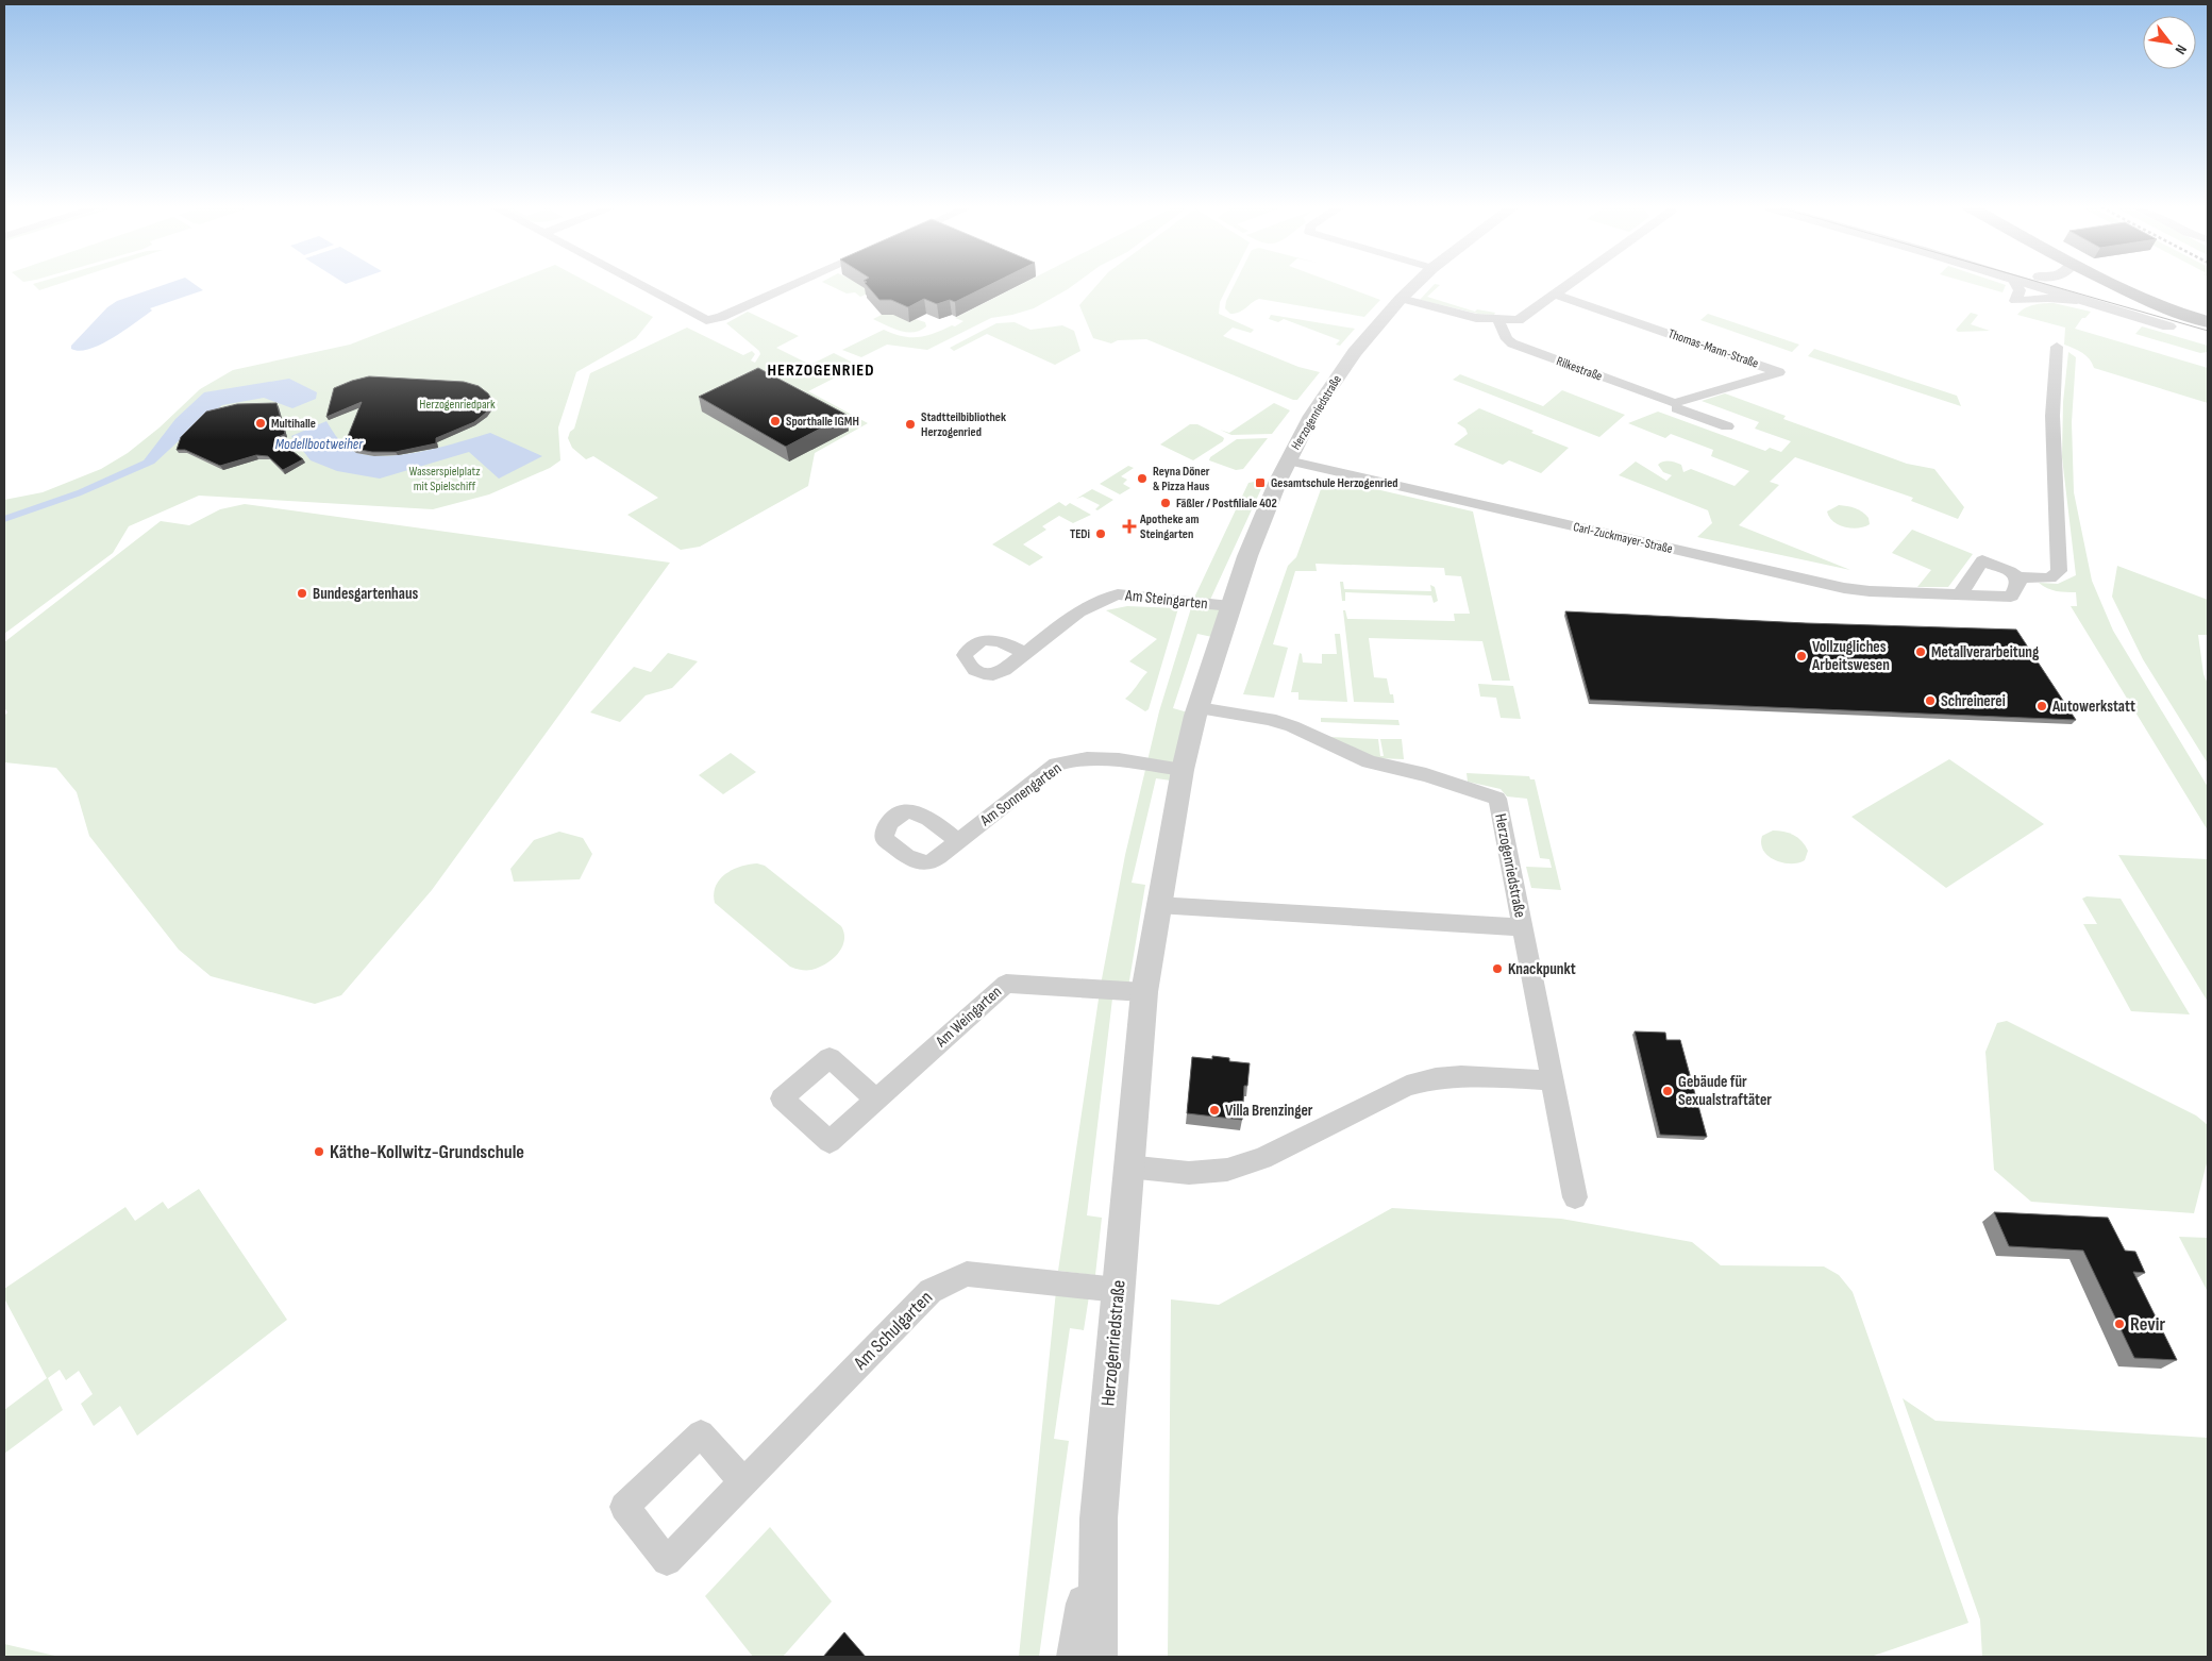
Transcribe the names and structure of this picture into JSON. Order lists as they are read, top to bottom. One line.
{"streets":{"street":["Thomas-Mann-Straße","Rilkestraße","Herzogenriedstraße","Carl-Zuckmayer-Straße","Am Steingarten","Am Sonnengarten","Am Weingarten","Am Schulgarten"]},"crossings":[["Thomas-Mann-Straße","Rilkestraße"],["Herzogenriedstraße","Carl-Zuckmayer-Straße"],["Herzogenriedstraße","Am Steingarten"],["Herzogenriedstraße","Am Sonnengarten"],["Herzogenriedstraße","Am Weingarten"],["Herzogenriedstraße","Am Schulgarten"]],"districts":["HERZOGENRIED"],"water":["Modellbootweiher"],"parks":["Herzogenriedpark","Wasserspielplatz mit Spielschiff"],"places":{"other":["Sporthalle IGMH","Multihalle","Stadtteilbibliothek Herzogenried","Reyna Döner & Pizza Haus","Fäßler / Postfiliale 402","TEDi","Bundesgartenhaus","Metallverarbeitung","Vollzugliches Arbeitswesen","Schreinerei","Autowerkstatt","Knackpunkt","Gebäude für Sexualstraftäter","Villa Brenzinger","Käthe-Kollwitz-Grundschule","Revir"],"transit":["Gesamtschule Herzogenried"],"health":["Apotheke am Steingarten"]},"north":"bottom right"}
